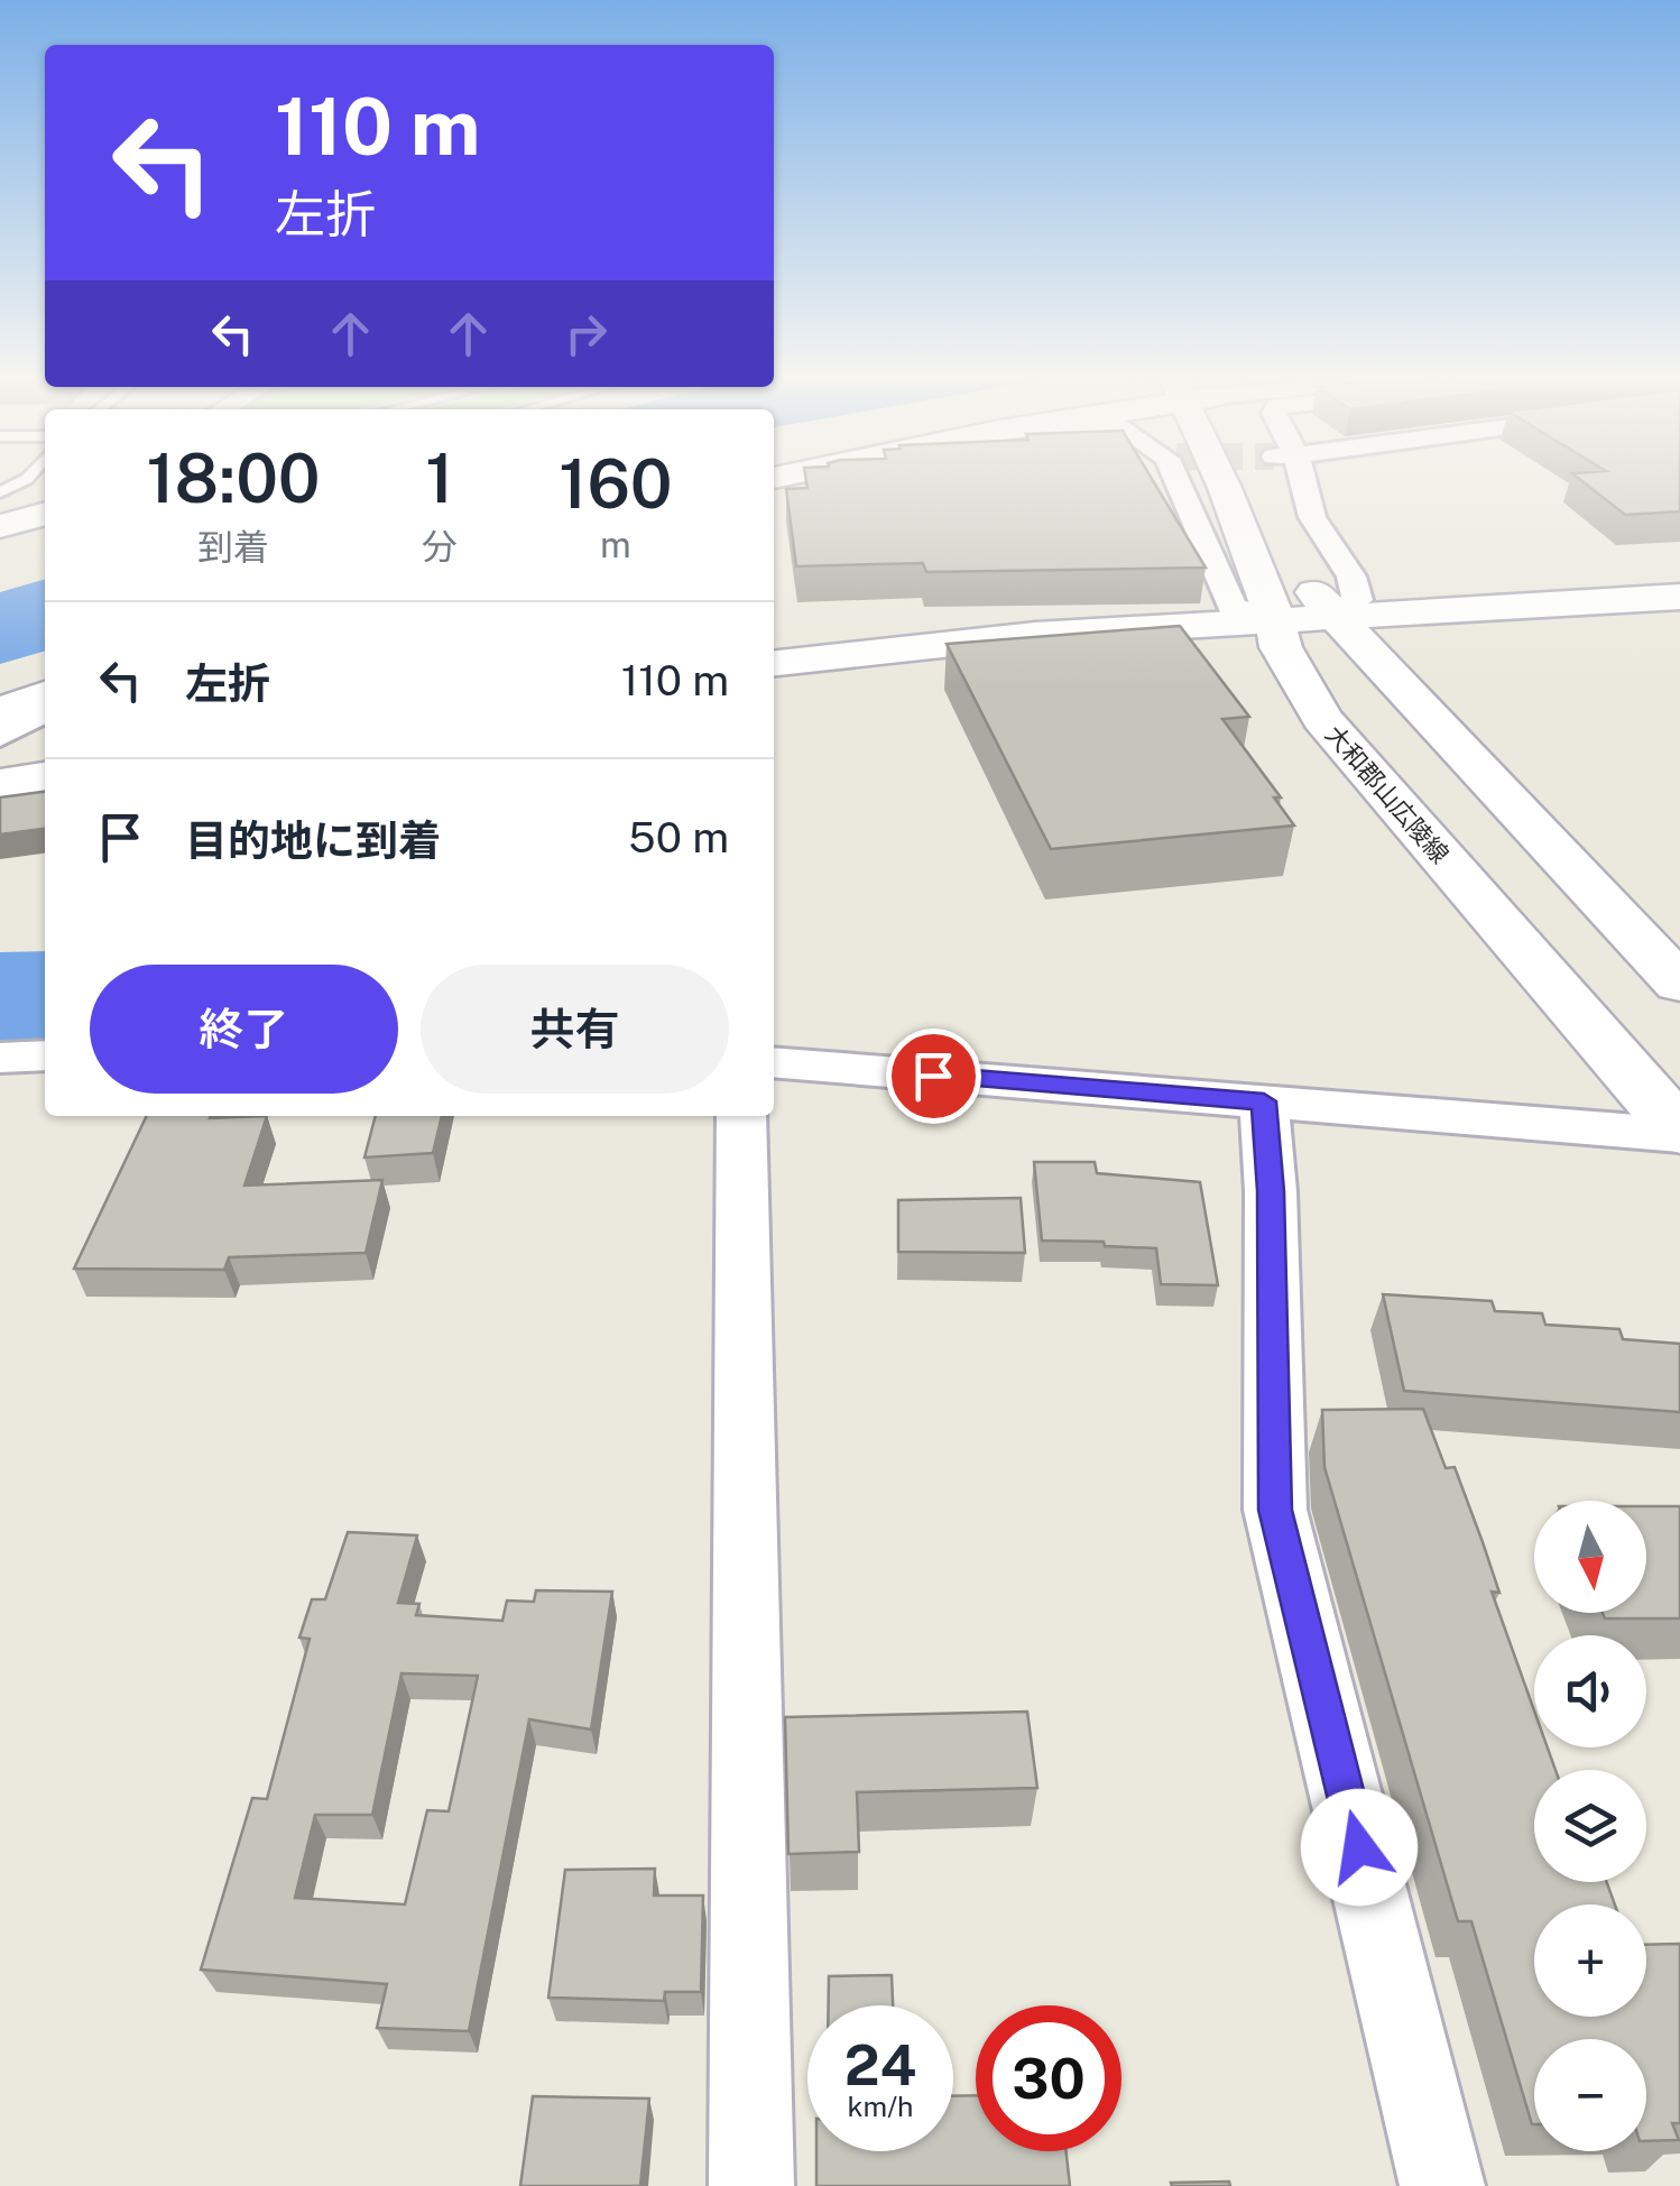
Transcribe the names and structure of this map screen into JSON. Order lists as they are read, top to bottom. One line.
{"streets":{"main road":["大和郡山広陵線"]},"north":"bottom","page":{"turn":["110 m","左折"],"eta":["18:00","到着","1","分","160","m"],"list":[{"name":"左折","value":"110 m"},{"name":"目的地に到着","value":"50 m"}],"buttons":["終了","共有"],"map_buttons":["+","−"],"speed":"24 km/h","limit":"30"}}
